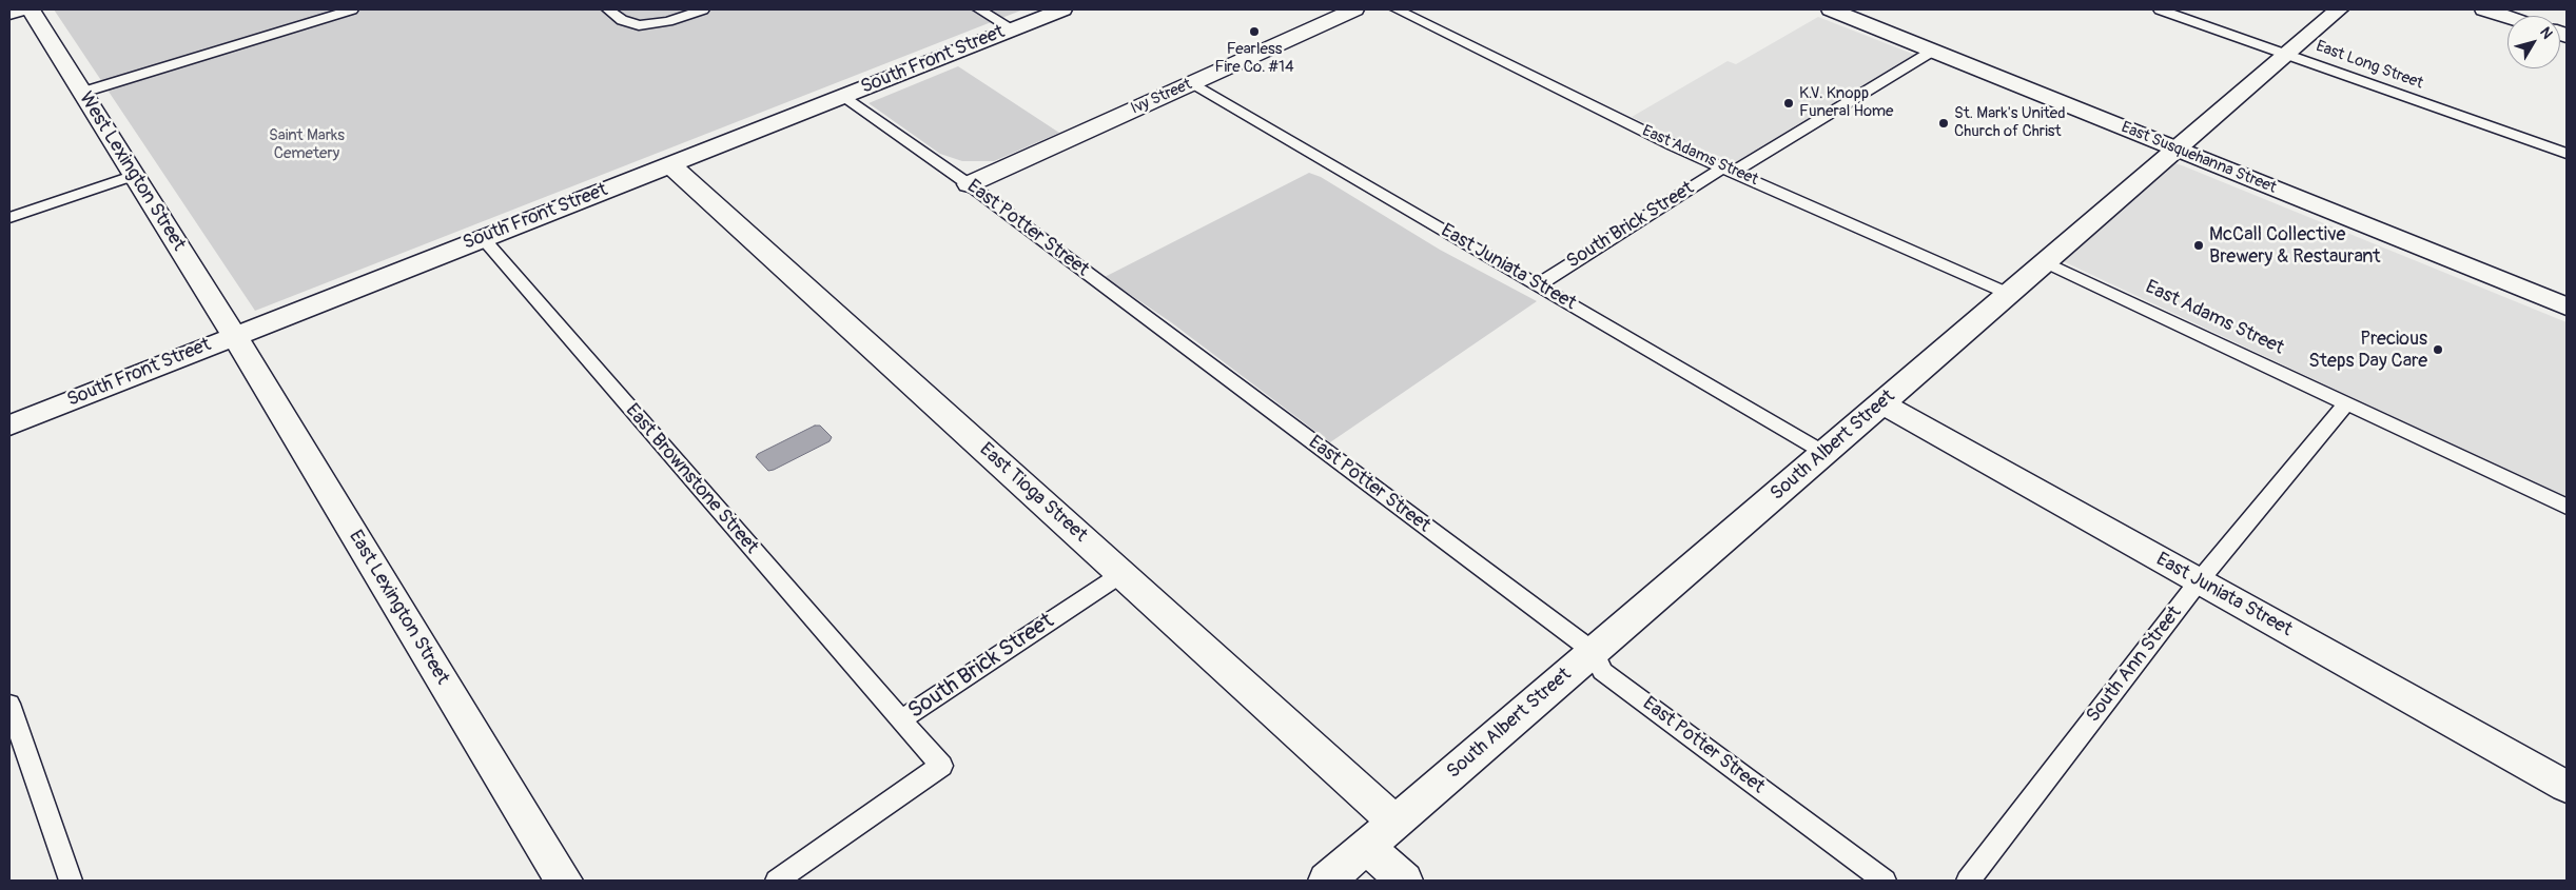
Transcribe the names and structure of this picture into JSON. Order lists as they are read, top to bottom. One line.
{"streets":{"street":["South Front Street","Ivy Street","East Susquehanna Street","West Lexington Street","East Juniata Street","South Albert Street","East Tioga Street","East Lexington Street"],"lane":["East Long Street","East Adams Street","South Brick Street","East Potter Street","East Brownstone Street","South Ann Street"]},"crossings":[["South Front Street","West Lexington Street"],["South Front Street","East Potter Street"],["South Front Street","East Brownstone Street"],["South Front Street","East Tioga Street"],["South Front Street","East Lexington Street"],["East Long Street","South Albert Street"],["Ivy Street","East Potter Street"],["Ivy Street","East Juniata Street"],["East Adams Street","South Brick Street"],["East Adams Street","South Albert Street"],["East Adams Street","South Ann Street"],["East Susquehanna Street","South Brick Street"],["East Susquehanna Street","South Albert Street"],["West Lexington Street","East Lexington Street"],["South Brick Street","East Juniata Street"],["South Brick Street","East Brownstone Street"],["South Brick Street","East Tioga Street"],["East Potter Street","South Albert Street"],["East Juniata Street","South Albert Street"],["East Juniata Street","South Ann Street"],["South Albert Street","East Tioga Street"]],"parks":["Saint Marks Cemetery"],"places":["Fearless Fire Co. #14","K.V. Knopp Funeral Home","St. Mark's United Church of Christ","McCall Collective Brewery & Restaurant","Precious Steps Day Care"],"north":"top right"}
